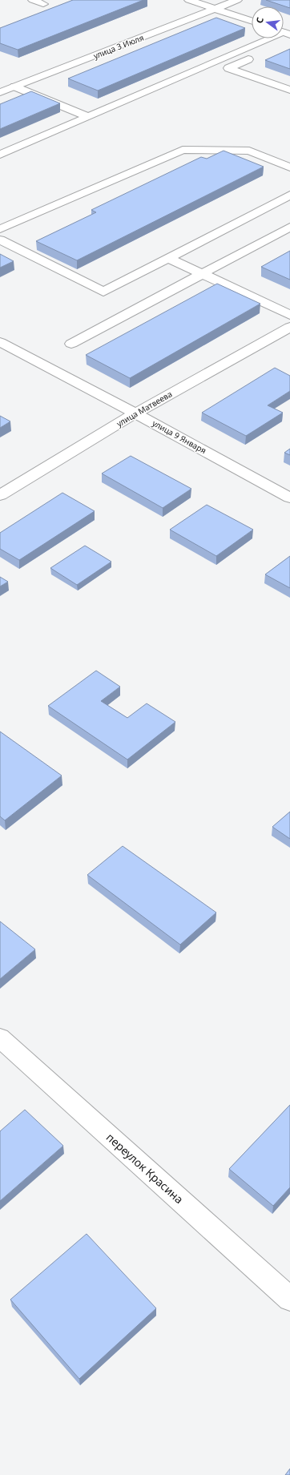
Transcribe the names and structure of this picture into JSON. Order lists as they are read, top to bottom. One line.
{"streets":{"street":["улица 3 Июля","улица Матвеева","улица 9 Января","переулок Красина"]},"crossings":[["улица Матвеева","улица 9 Января"]],"north":"left"}
